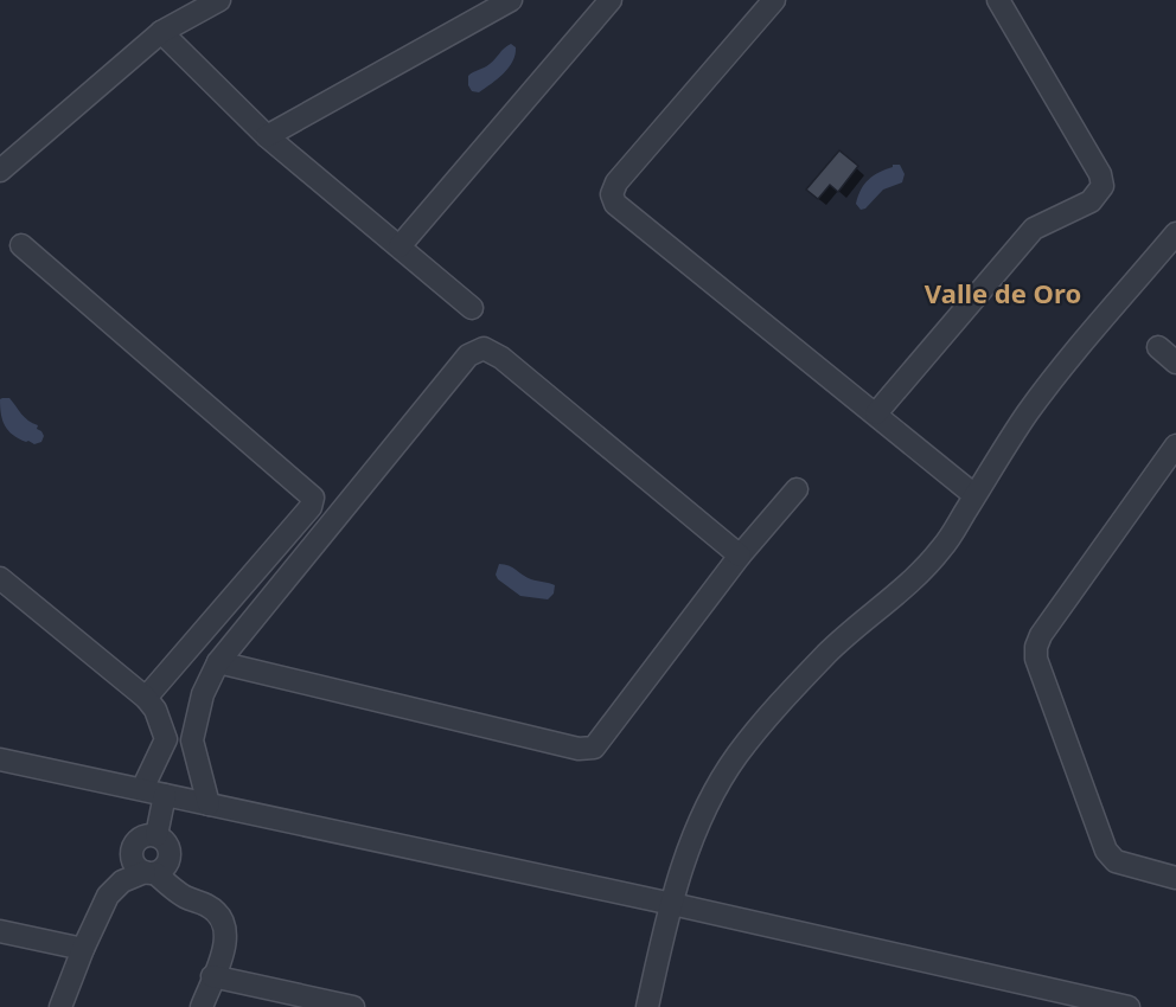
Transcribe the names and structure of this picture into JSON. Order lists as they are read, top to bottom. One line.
{"districts":["Valle de Oro"]}
